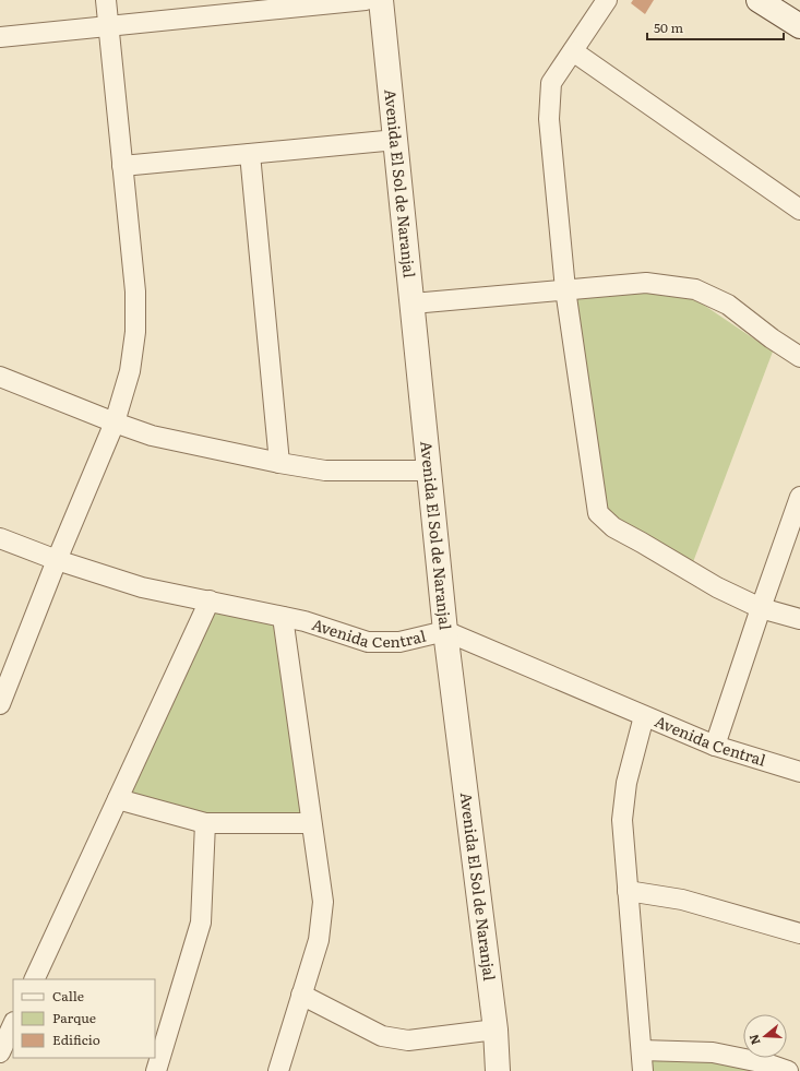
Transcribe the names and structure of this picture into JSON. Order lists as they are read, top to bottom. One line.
{"streets":{"street":["Avenida El Sol de Naranjal","Avenida Central"]},"crossings":[["Avenida El Sol de Naranjal","Avenida Central"]],"legend":["Calle","Parque","Edificio"],"scale_bar":"50 m","north":"left"}
